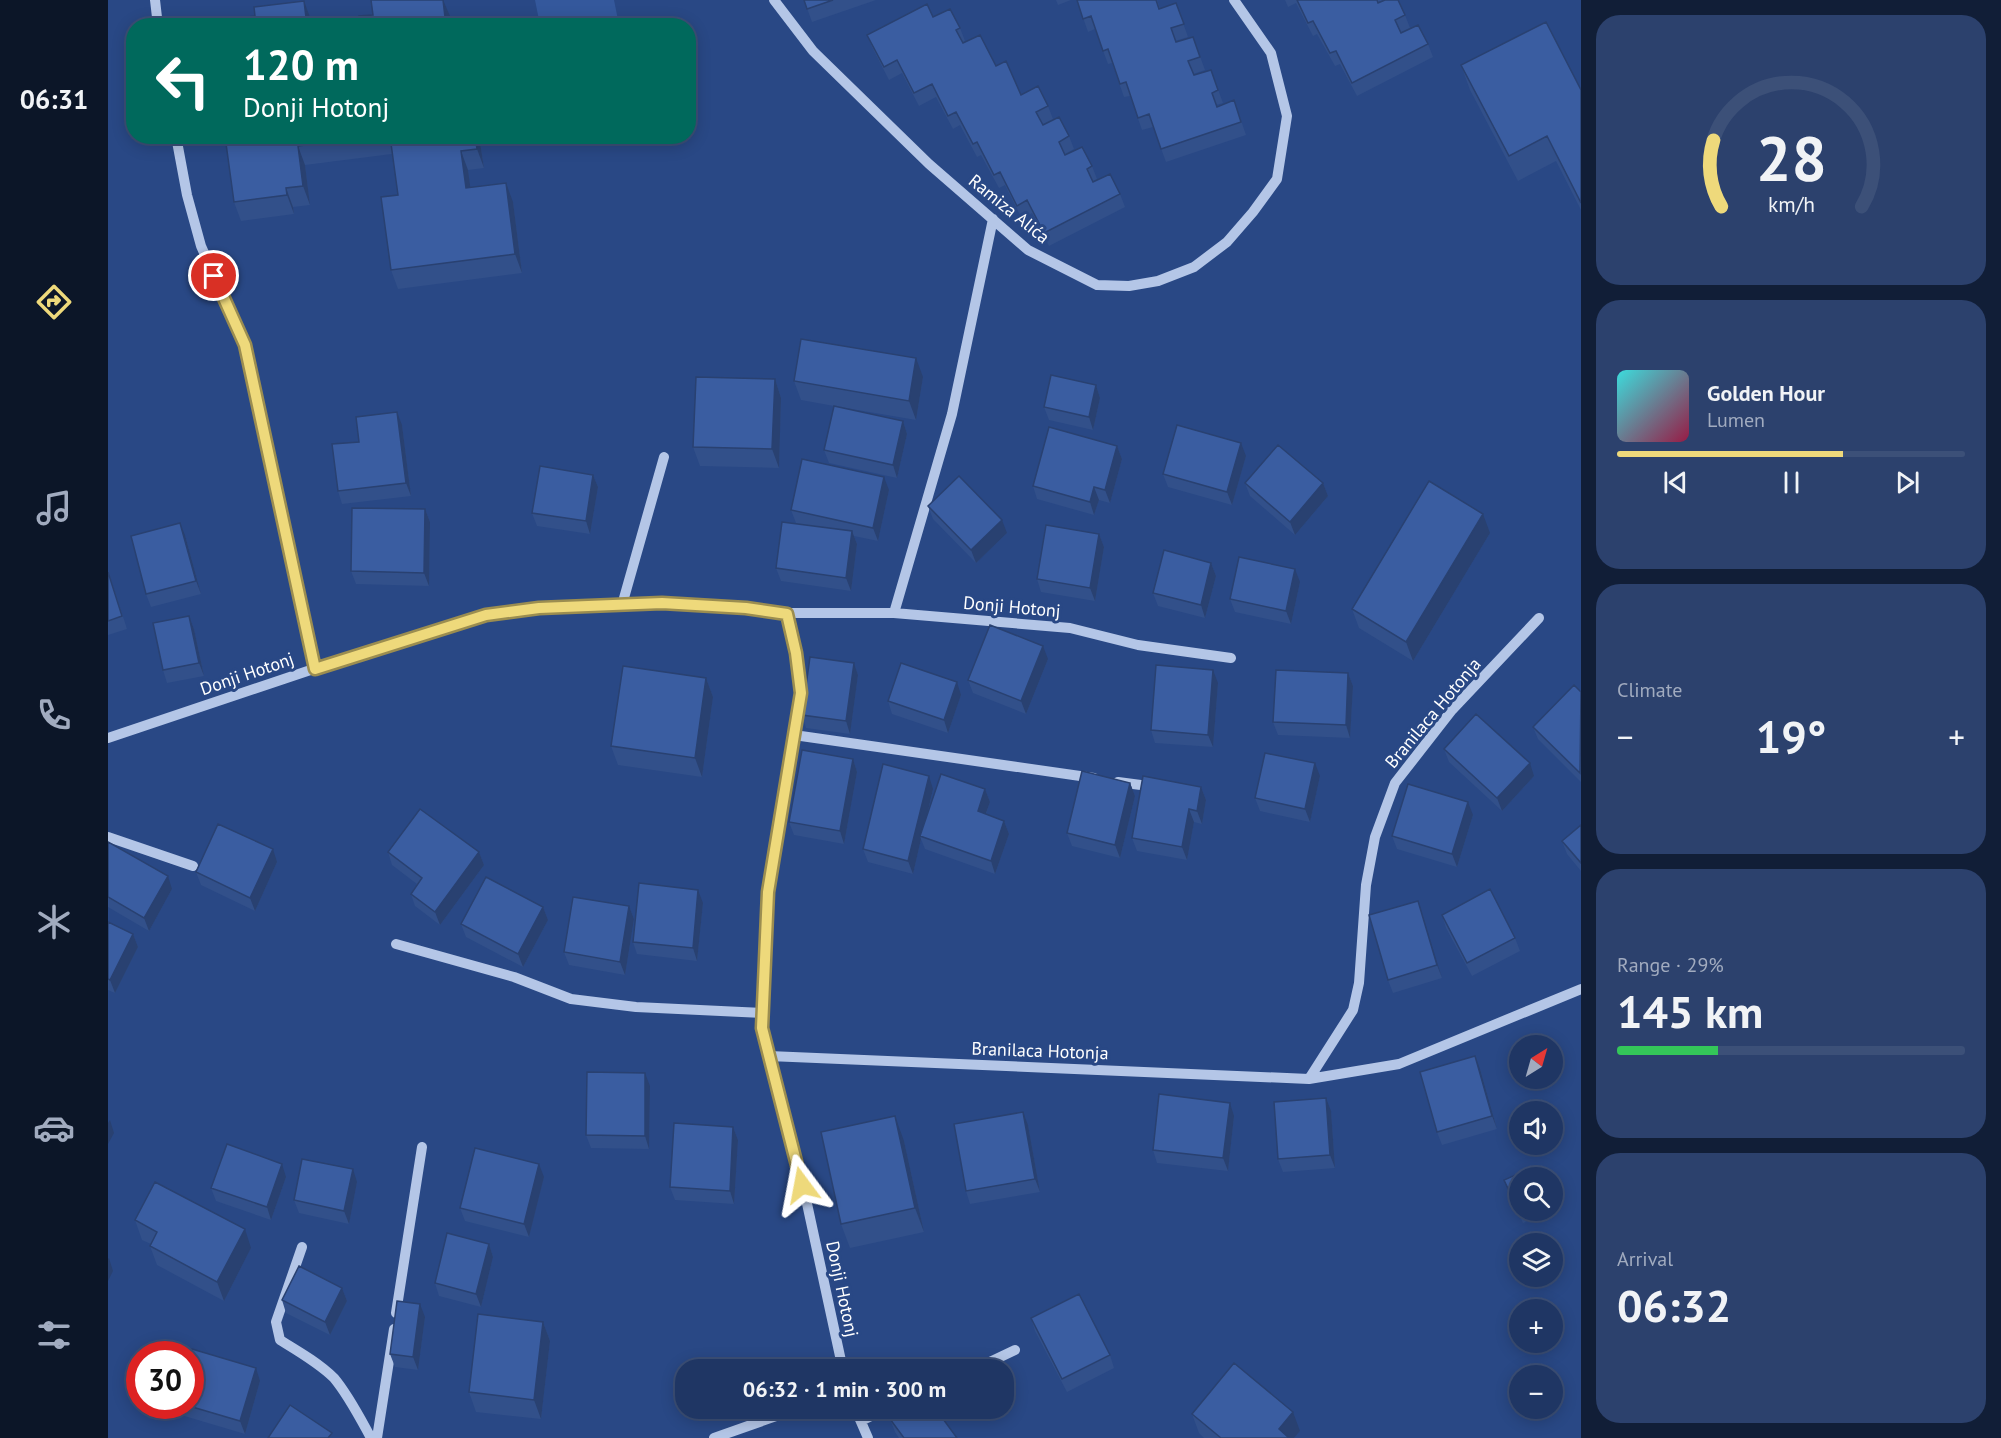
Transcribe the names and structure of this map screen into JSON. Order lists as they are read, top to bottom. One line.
{"streets":{"street":["Ramiza Alića","Donji Hotonj","Branilaca Hotonja"]},"crossings":[["Donji Hotonj","Branilaca Hotonja"]],"north":"top right","page":{"tabs":"06:31","turn":["120 m","Donji Hotonj"],"song":["Golden Hour","Lumen"],"tile":["Climate",["Range · 29%","145 km"],["Arrival","06:32"]],"heat":["−","19°","+"],"map_buttons":["+","−"],"limit":"30","trip":"06:32 · 1 min · 300 m","gauge":["28","km/h"]}}
